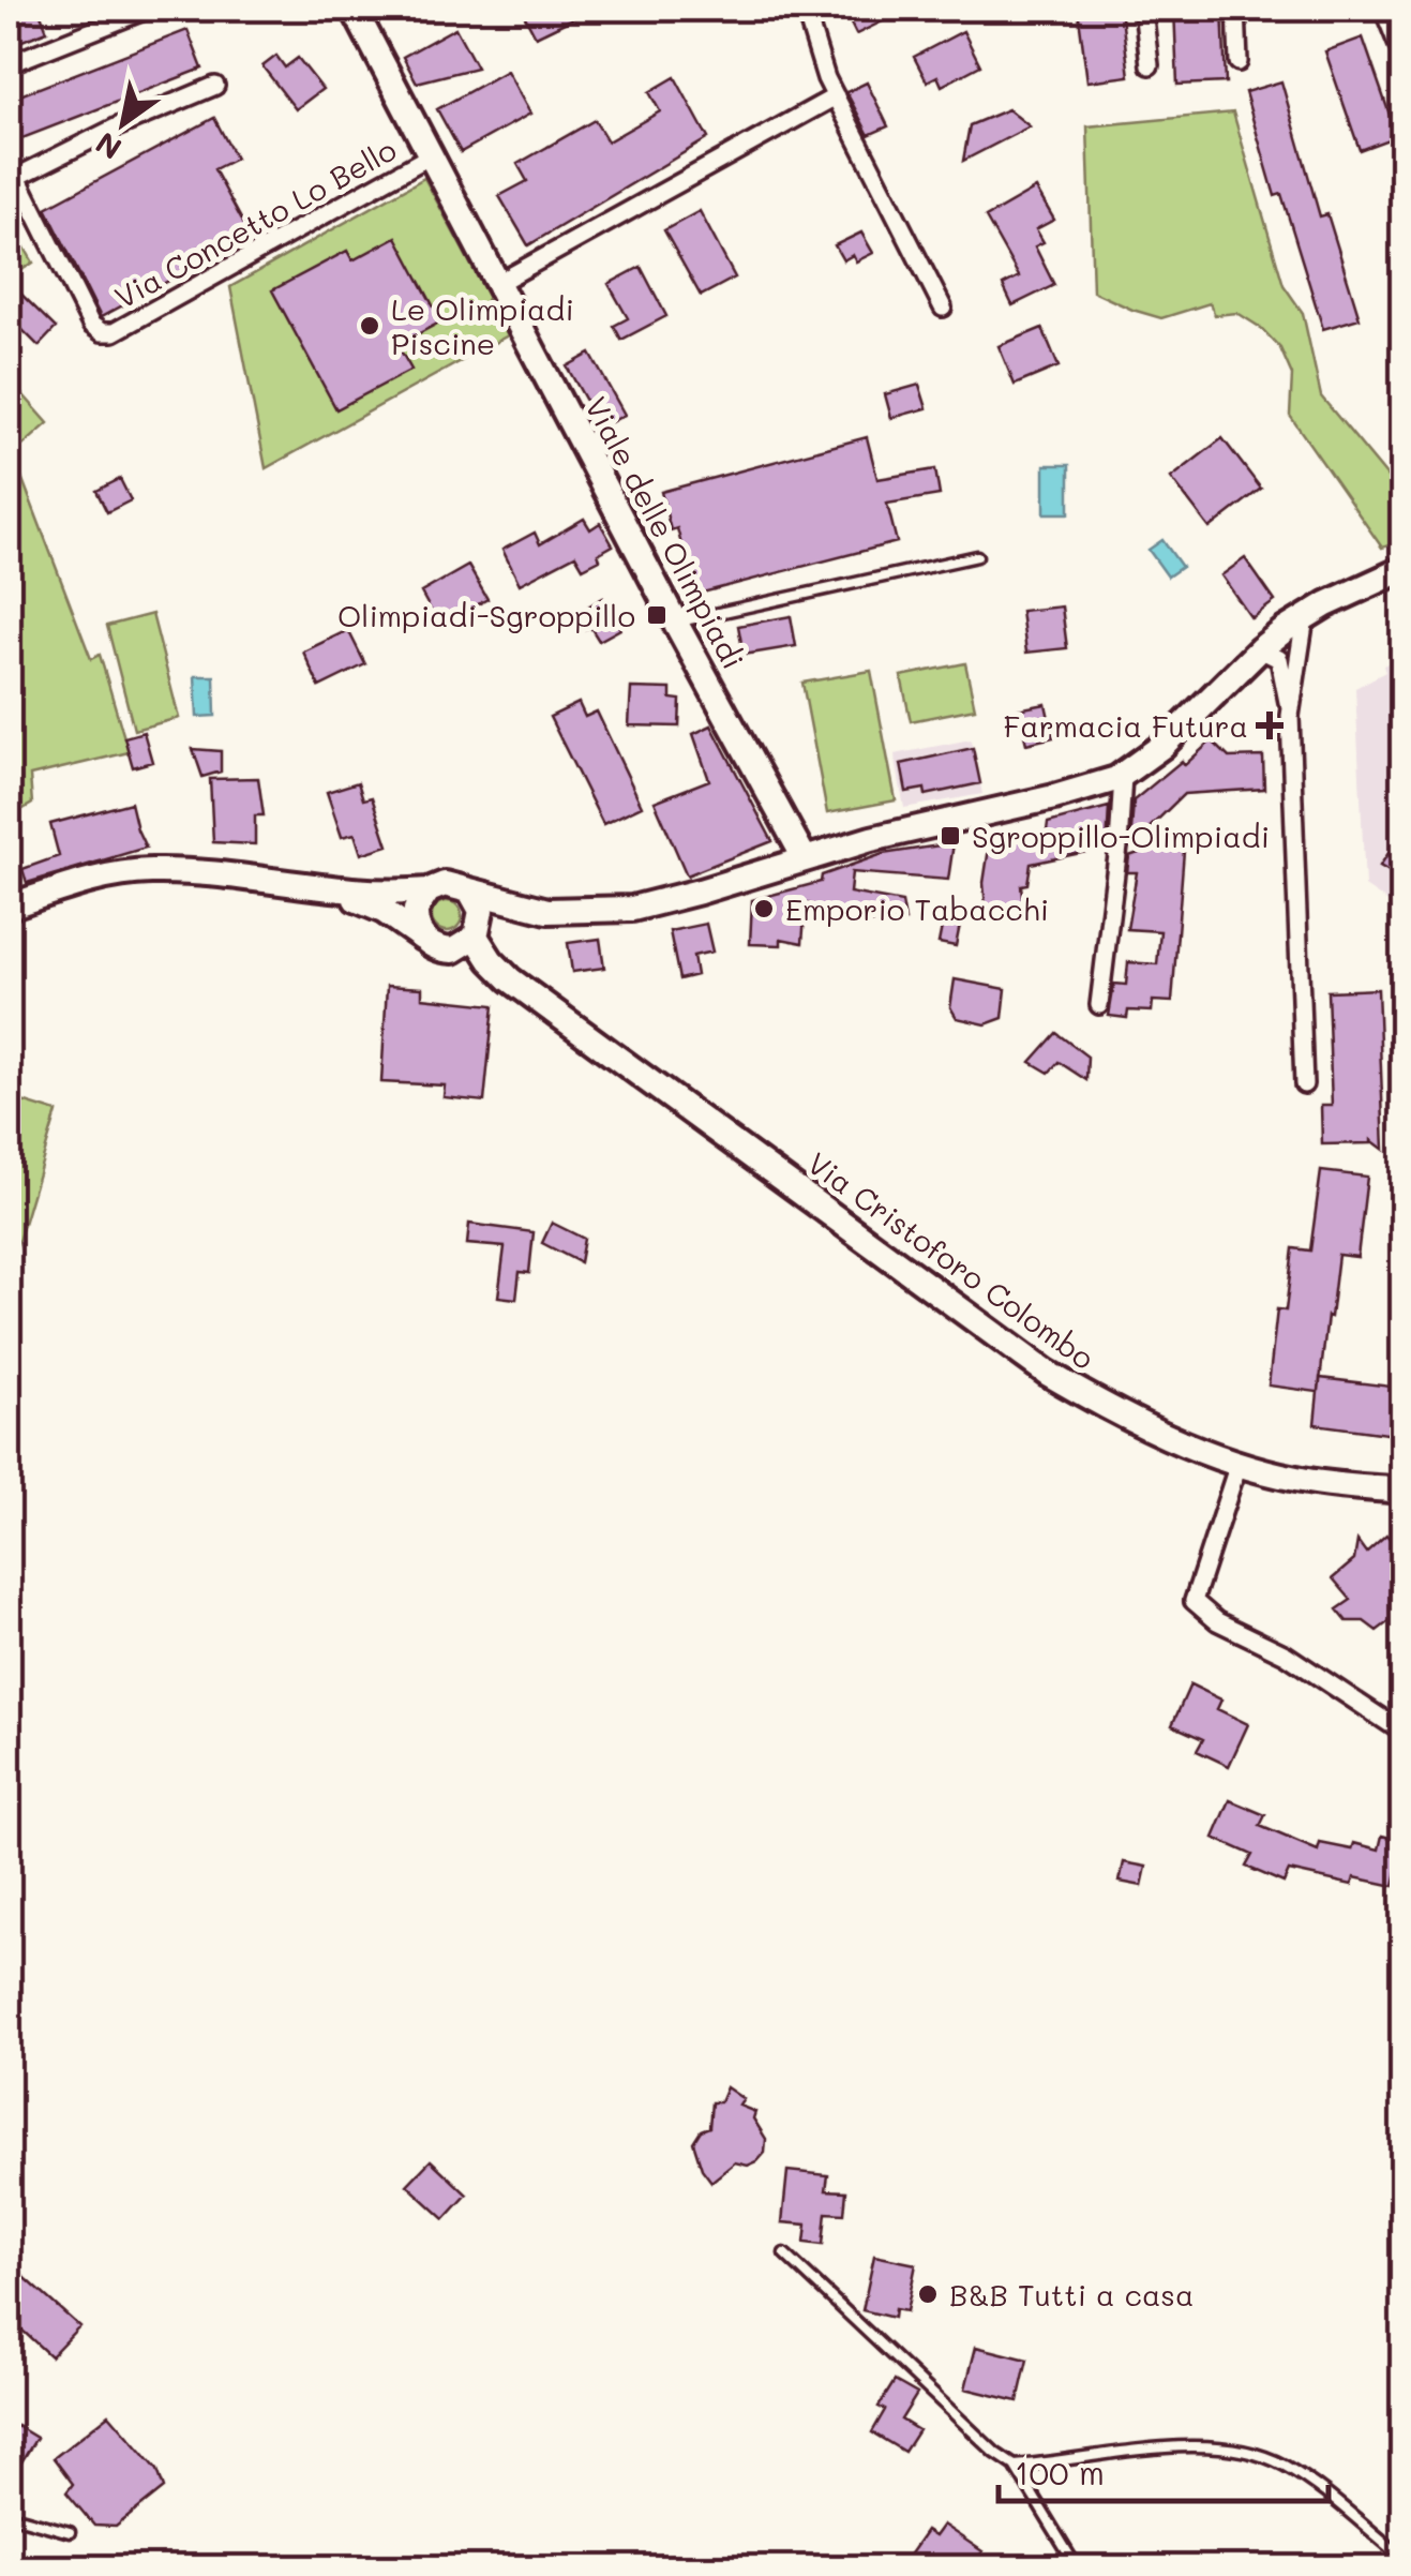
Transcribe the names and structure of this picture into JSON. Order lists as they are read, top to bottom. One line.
{"streets":{"street":["Via Concetto Lo Bello","Viale delle Olimpiadi","Via Cristoforo Colombo"]},"crossings":[["Via Concetto Lo Bello","Viale delle Olimpiadi"]],"places":{"other":["Le Olimpiadi Piscine","Emporio Tabacchi","B&B Tutti a casa"],"transit":["Olimpiadi-Sgroppillo","Sgroppillo-Olimpiadi"],"health":["Farmacia Futura"]},"scale_bar":"100 m","north":"bottom left"}
